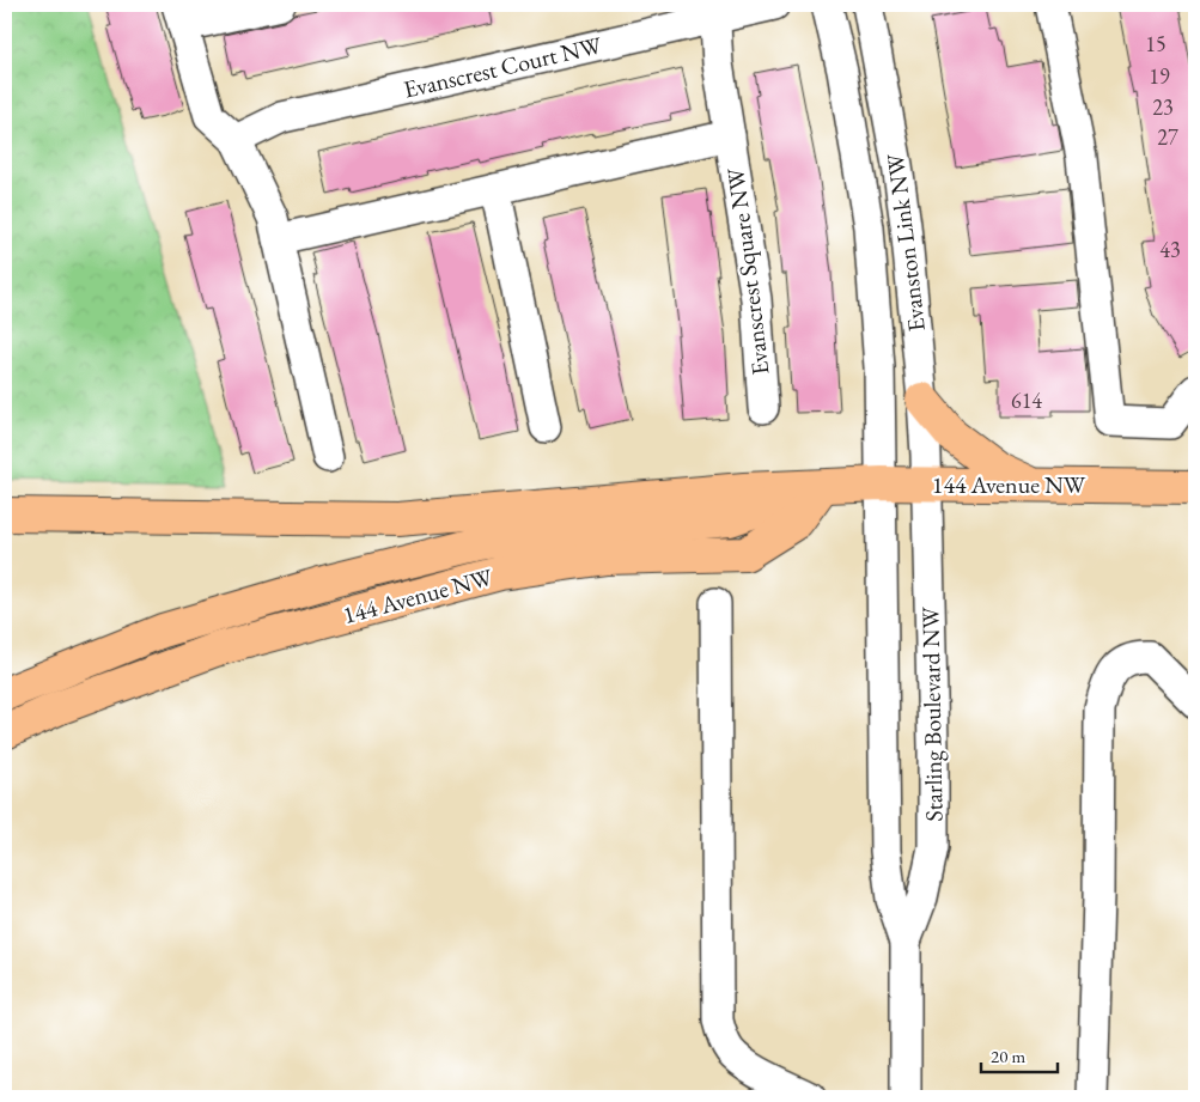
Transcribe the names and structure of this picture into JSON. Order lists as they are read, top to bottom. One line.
{"streets":{"main road":["144 Avenue NW"],"street":["Evanscrest Court NW","Evanston Link NW","Evanscrest Square NW","Starling Boulevard NW"]},"crossings":[["Evanscrest Court NW","Evanscrest Square NW"],["Evanston Link NW","144 Avenue NW"],["Evanston Link NW","Starling Boulevard NW"],["144 Avenue NW","Starling Boulevard NW"]],"house_numbers":["15","19","23","27","43","614"],"scale_bar":"20 m"}
